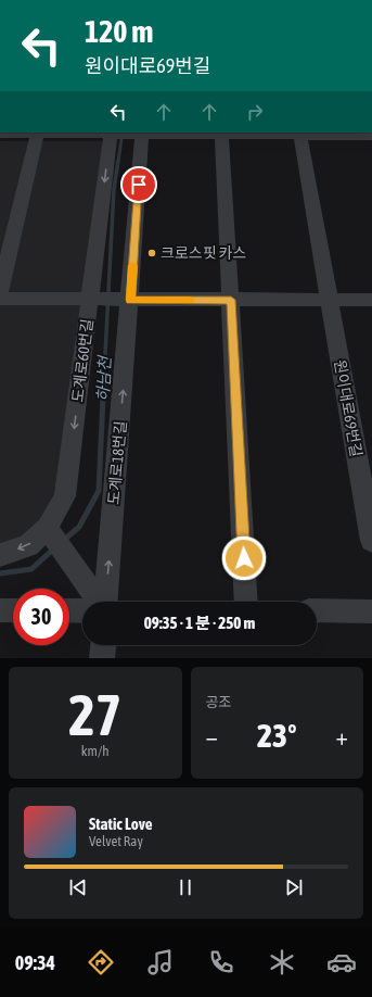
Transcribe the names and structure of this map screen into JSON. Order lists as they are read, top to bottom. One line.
{"streets":{"street":["도계로60번길","원이대로69번길","도계로18번길"]},"water":["하남천"],"places":["크로스핏 카스"],"page":{"turn":["120 m","원이대로69번길"],"limit":"30","trip":"09:35 · 1 분 · 250 m","tile":[["27","km/h"],"공조"],"heat":["−","23°","+"],"song":["Static Love","Velvet Ray"],"tabs":"09:34"}}
